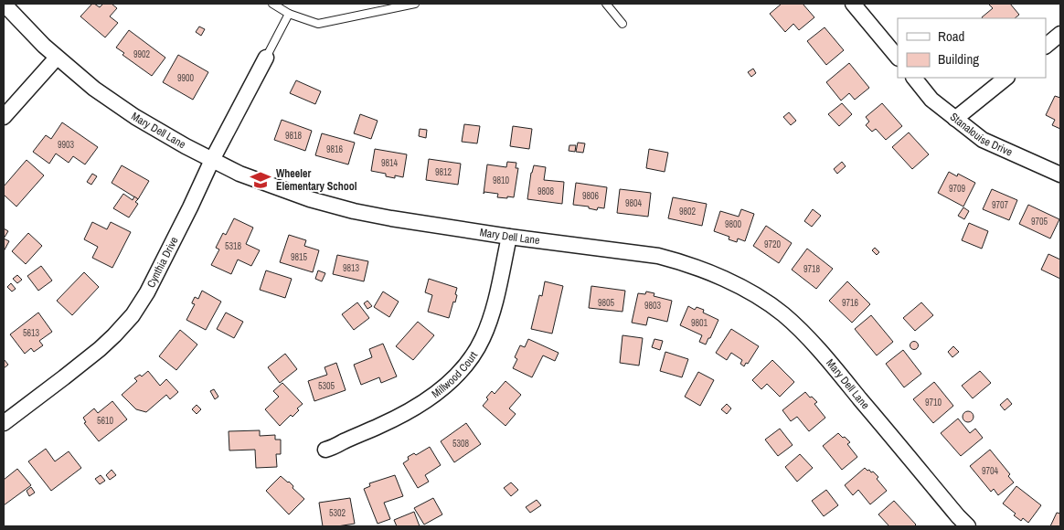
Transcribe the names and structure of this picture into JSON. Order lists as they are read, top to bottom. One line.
{"streets":{"street":["Mary Dell Lane","Stanalouise Drive","Cynthia Drive","Millwood Court"]},"crossings":[["Mary Dell Lane","Cynthia Drive"],["Mary Dell Lane","Millwood Court"]],"places":{"school or university":["Wheeler Elementary School"]},"house_numbers":["9902","9900","9818","9903","9816","9814","9812","9810","9709","9808","9806","9804","9707","9802","9705","9800","9720","5318","9815","9813","9718","9805","9716","9803","9801","5613","5305","9710","5610","5308","9704","5302"],"legend":["Road","Building"]}
